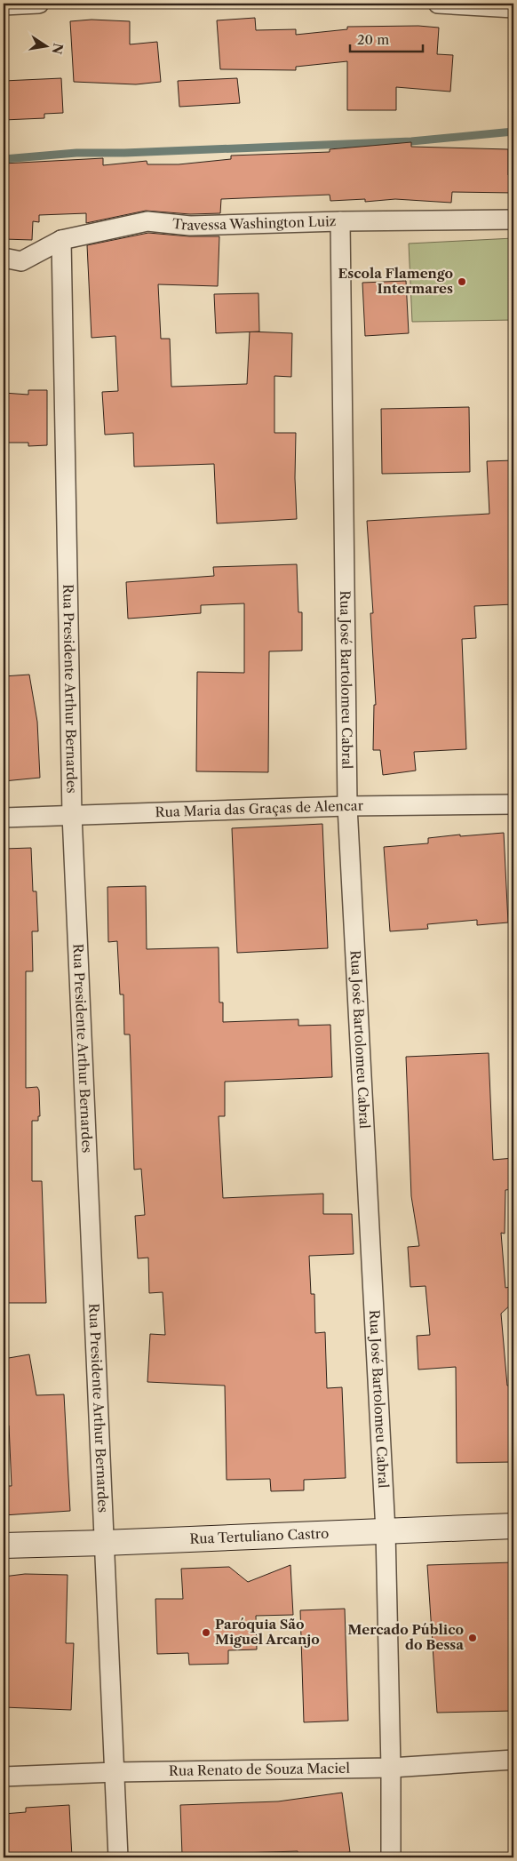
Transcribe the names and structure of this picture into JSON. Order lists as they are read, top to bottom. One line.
{"streets":{"street":["Travessa Washington Luiz","Rua José Bartolomeu Cabral","Rua Presidente Arthur Bernardes","Rua Maria das Graças de Alencar","Rua Tertuliano Castro","Rua Renato de Souza Maciel"]},"crossings":[["Travessa Washington Luiz","Rua José Bartolomeu Cabral"],["Travessa Washington Luiz","Rua Presidente Arthur Bernardes"],["Rua José Bartolomeu Cabral","Rua Maria das Graças de Alencar"],["Rua José Bartolomeu Cabral","Rua Tertuliano Castro"],["Rua José Bartolomeu Cabral","Rua Renato de Souza Maciel"],["Rua Presidente Arthur Bernardes","Rua Maria das Graças de Alencar"],["Rua Presidente Arthur Bernardes","Rua Tertuliano Castro"],["Rua Presidente Arthur Bernardes","Rua Renato de Souza Maciel"]],"places":["Escola Flamengo Intermares","Paróquia São Miguel Arcanjo","Mercado Público do Bessa"],"scale_bar":"20 m","north":"right"}
